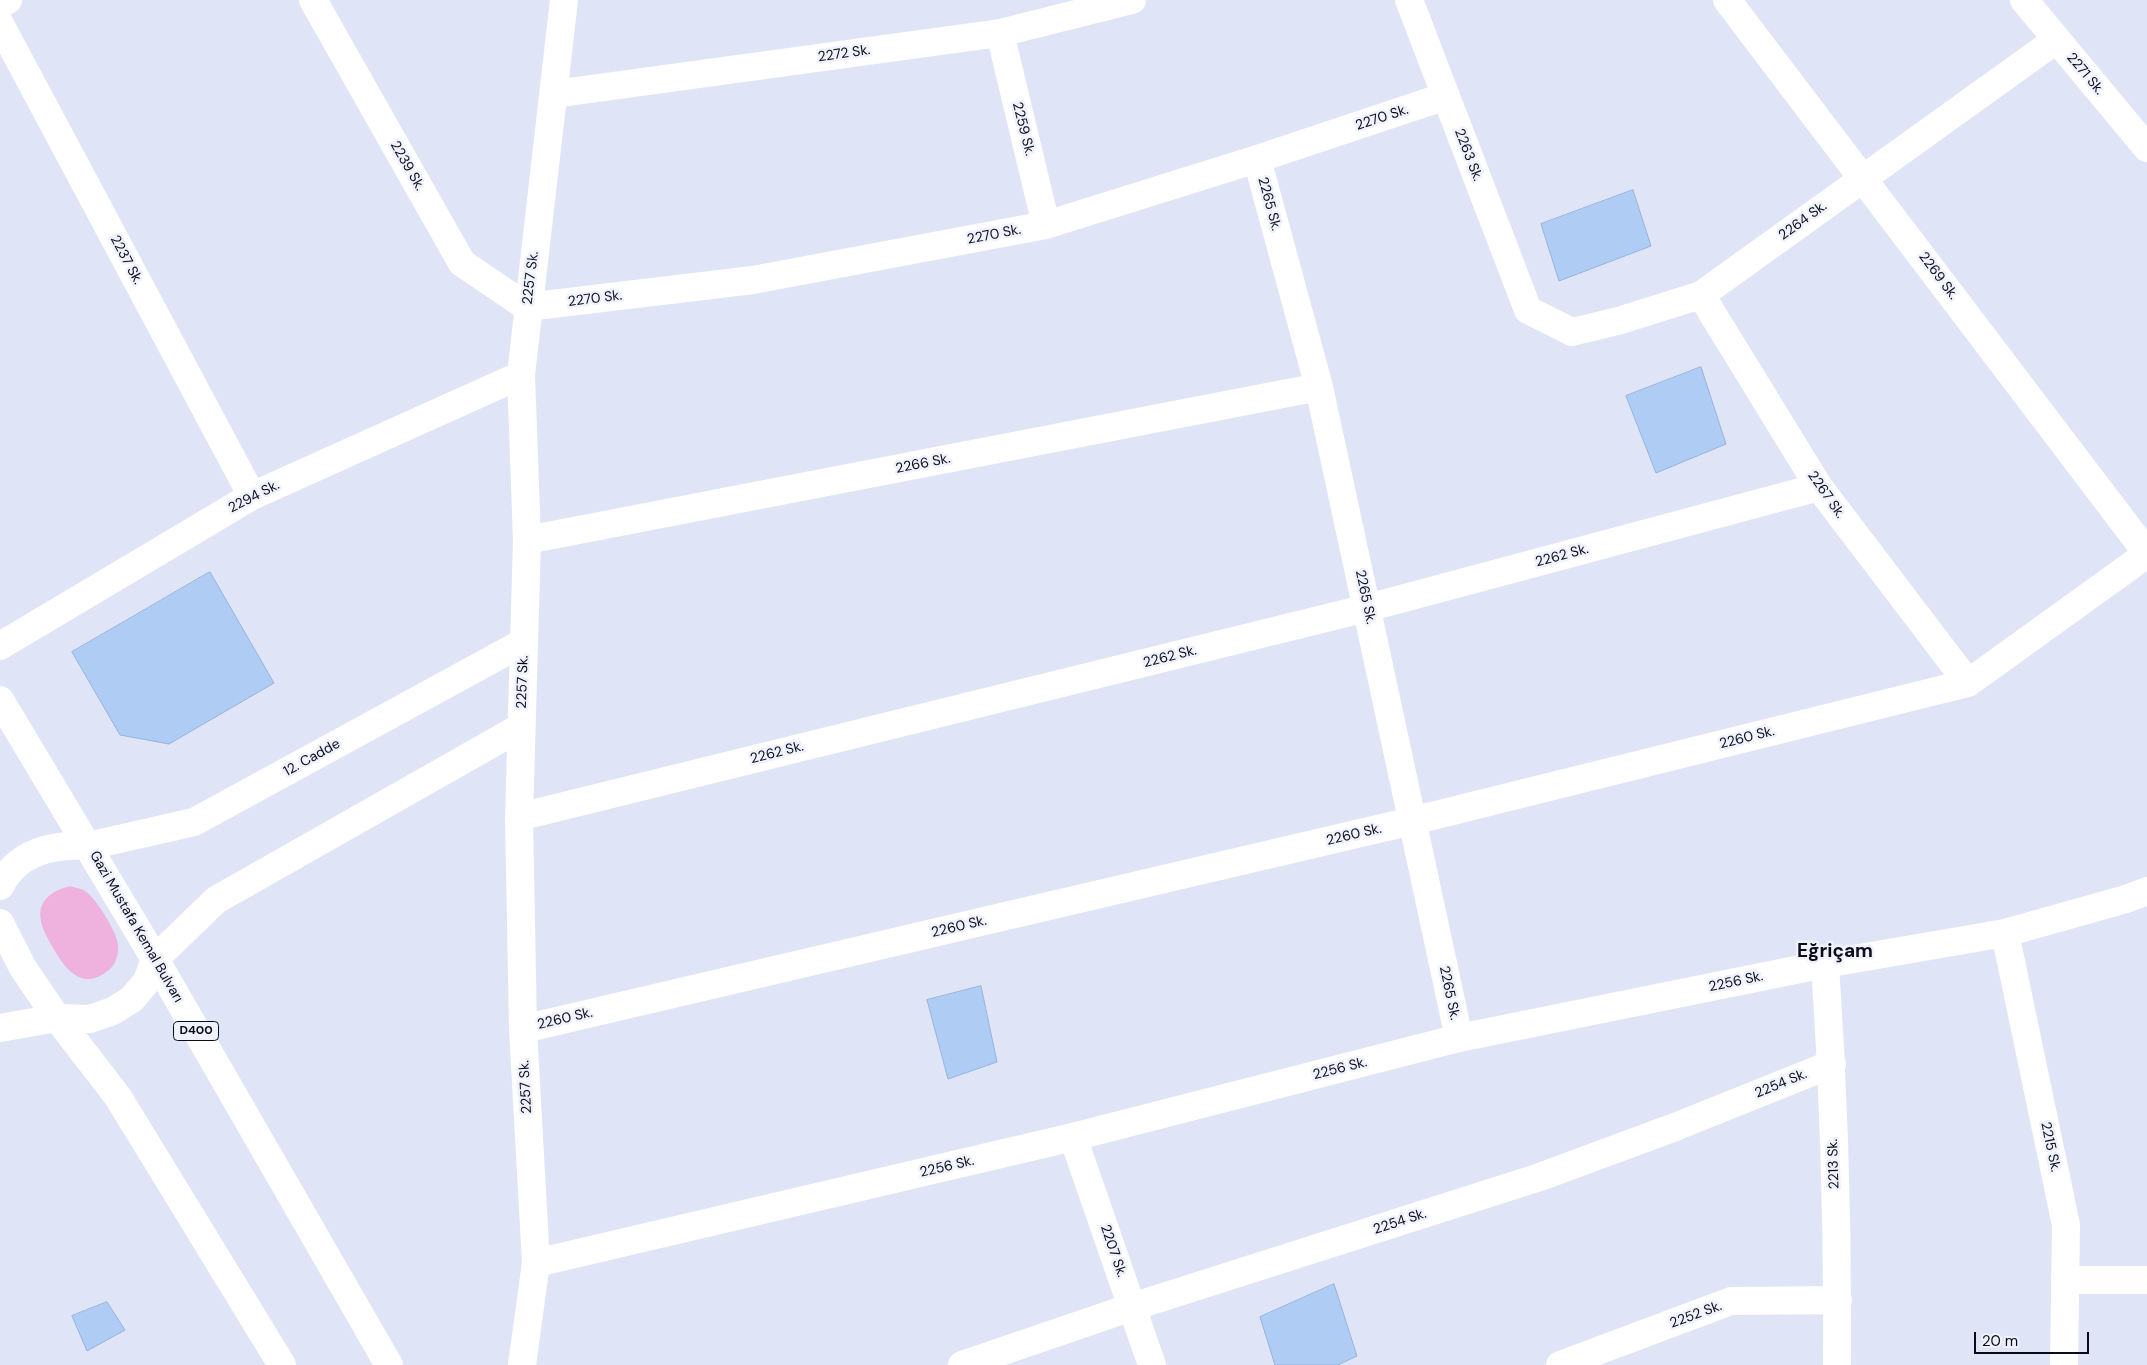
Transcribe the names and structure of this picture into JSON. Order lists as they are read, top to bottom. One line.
{"streets":{"main road":["2272 Sk.","2271 Sk.","2270 Sk.","2259 Sk.","2263 Sk.","2239 Sk.","2265 Sk.","2264 Sk.","2237 Sk.","2269 Sk.","2257 Sk.","2266 Sk.","2267 Sk.","2294 Sk.","2262 Sk.","2260 Sk.","12. Cadde","Gazi Mustafa Kemal Bulvarı","2256 Sk.","D400","2254 Sk.","2215 Sk.","2213 Sk.","2207 Sk.","2252 Sk."]},"crossings":[["2272 Sk.","2259 Sk."],["2272 Sk.","2257 Sk."],["2271 Sk.","2264 Sk."],["2270 Sk.","2259 Sk."],["2270 Sk.","2263 Sk."],["2270 Sk.","2239 Sk."],["2270 Sk.","2265 Sk."],["2270 Sk.","2257 Sk."],["2263 Sk.","2264 Sk."],["2239 Sk.","2257 Sk."],["2265 Sk.","2266 Sk."],["2265 Sk.","2262 Sk."],["2265 Sk.","2260 Sk."],["2265 Sk.","2256 Sk."],["2264 Sk.","2269 Sk."],["2264 Sk.","2267 Sk."],["2237 Sk.","2294 Sk."],["2269 Sk.","2260 Sk."],["2257 Sk.","2266 Sk."],["2257 Sk.","2294 Sk."],["2257 Sk.","2262 Sk."],["2257 Sk.","2260 Sk."],["2257 Sk.","12. Cadde"],["2257 Sk.","2256 Sk."],["2267 Sk.","2262 Sk."],["2267 Sk.","2260 Sk."],["12. Cadde","Gazi Mustafa Kemal Bulvarı"],["2256 Sk.","2215 Sk."],["2256 Sk.","2213 Sk."],["2256 Sk.","2207 Sk."],["2254 Sk.","2213 Sk."],["2254 Sk.","2207 Sk."],["2213 Sk.","2252 Sk."]],"districts":["Eğriçam"],"scale_bar":"20 m"}
